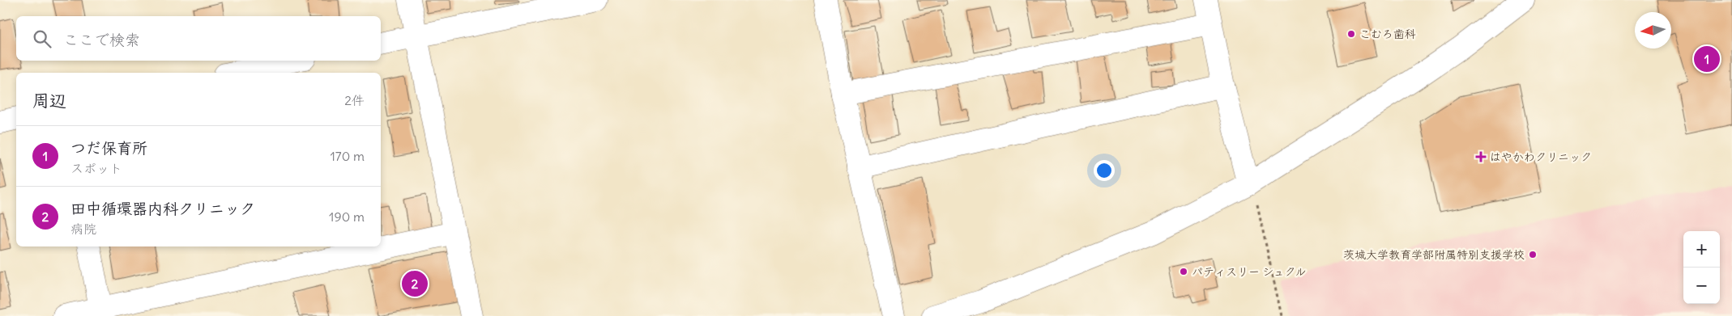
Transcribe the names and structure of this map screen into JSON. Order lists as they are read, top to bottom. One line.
{"places":{"other":["こむろ歯科","茨城大学教育学部附属特別支援学校","パティスリー シュクル"],"health":["はやかわクリニック"]},"north":"left","page":{"search":"ここで検索","pins":["1","2"],"heading":["周辺","2件"],"list":[{"mark":"1","name":"つだ保育所","note":"スポット","value":"170 m"},{"mark":"2","name":"田中循環器内科クリニック","note":"病院","value":"190 m"}],"map_buttons":["+","−"]}}
